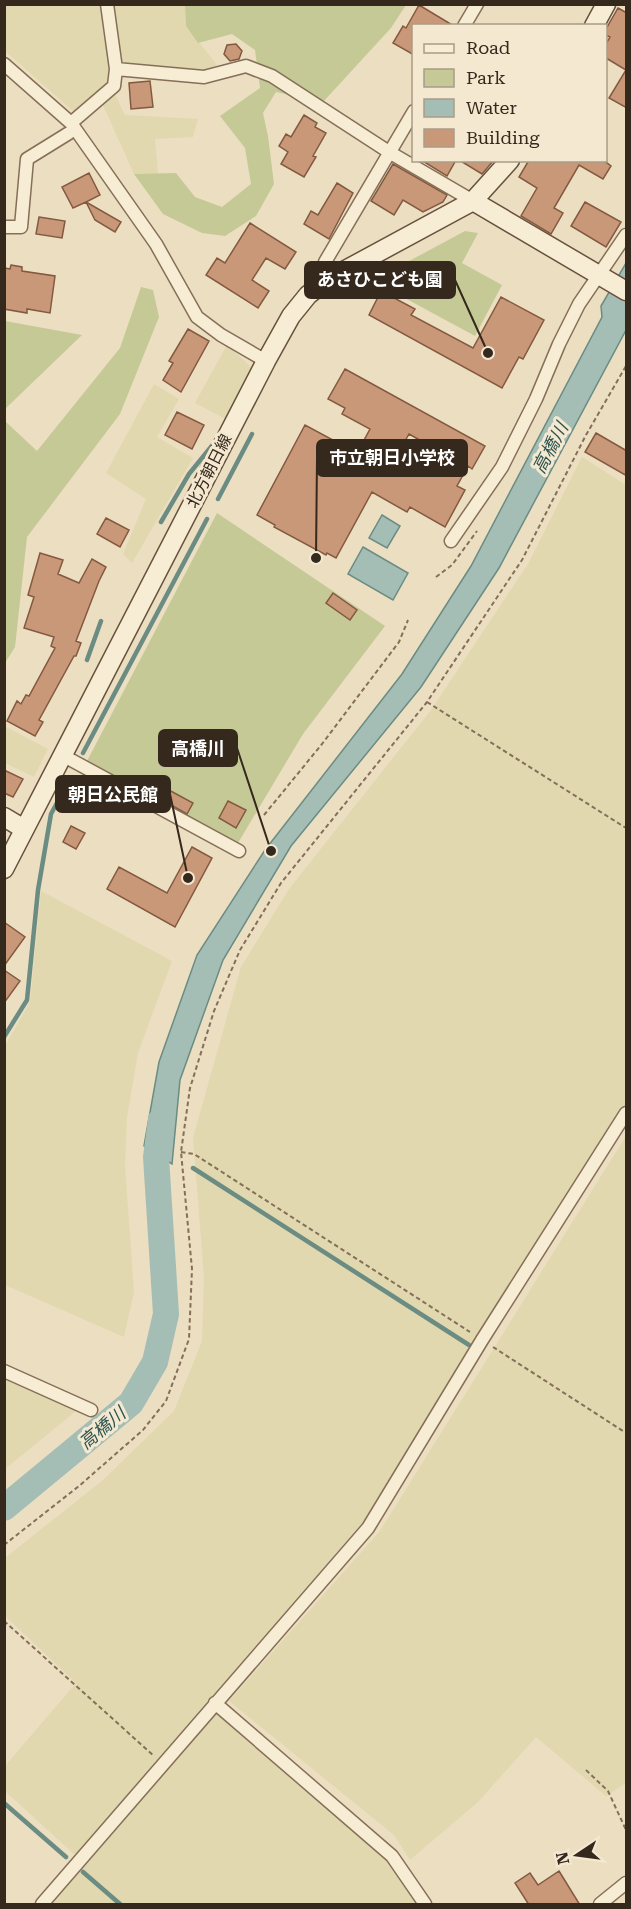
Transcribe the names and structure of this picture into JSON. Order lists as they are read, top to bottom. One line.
{"streets":{"main road":["北方朝日線"]},"water":["高橋川"],"places":["あさひこども園","市立朝日小学校","高橋川","朝日公民館"],"legend":["Road","Park","Water","Building"],"north":"left"}
